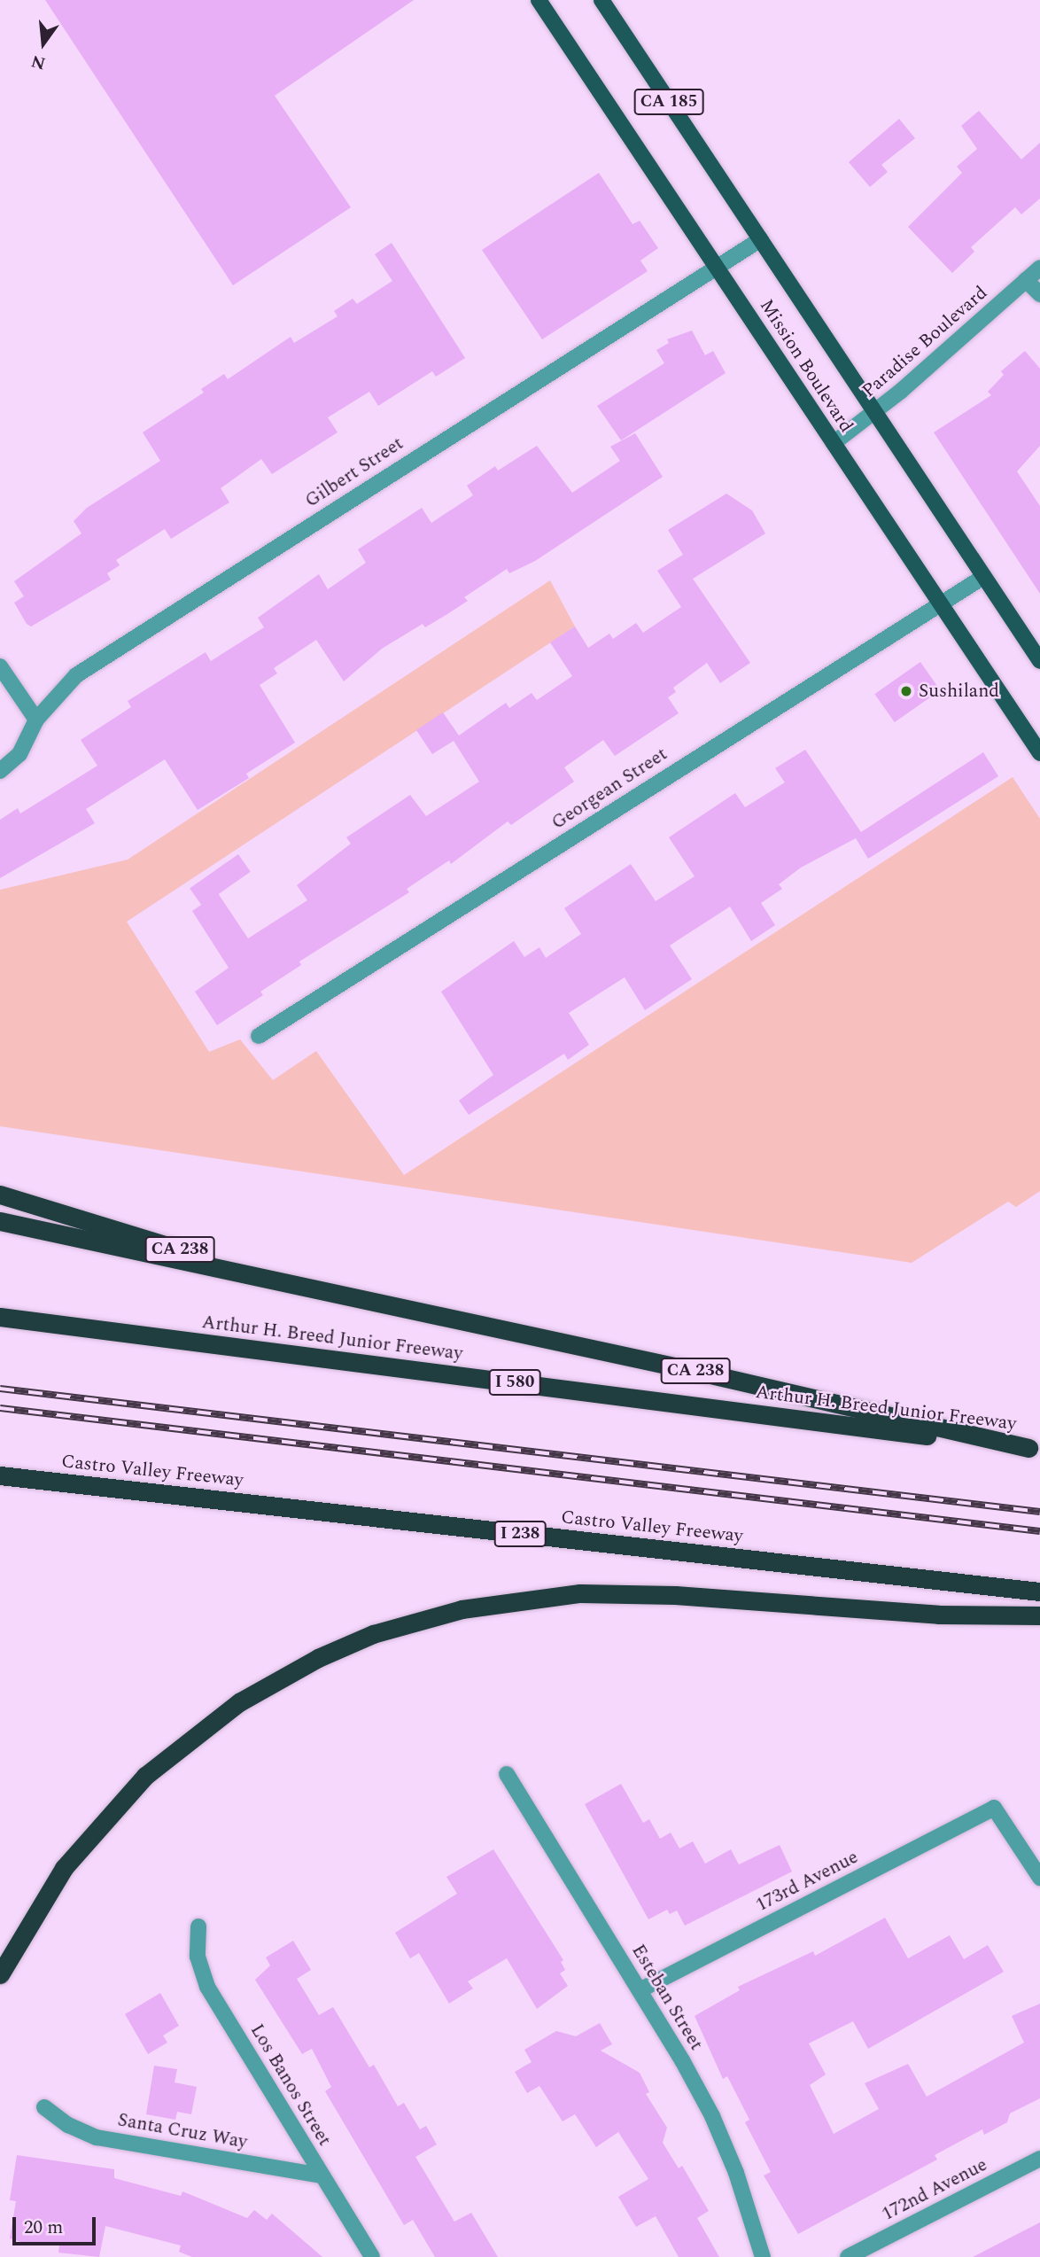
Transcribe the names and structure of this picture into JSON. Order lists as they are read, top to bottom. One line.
{"streets":{"highway":["CA 238","Arthur H. Breed Junior Freeway","I 580","Castro Valley Freeway","I 238"],"main road":["CA 185","Mission Boulevard"],"street":["Paradise Boulevard","Gilbert Street","Georgean Street","173rd Avenue","Esteban Street","Los Banos Street","Santa Cruz Way","172nd Avenue"]},"crossings":[["Paradise Boulevard","Mission Boulevard"],["Mission Boulevard","Gilbert Street"],["Mission Boulevard","Georgean Street"],["CA 238","Arthur H. Breed Junior Freeway"],["173rd Avenue","Esteban Street"],["Los Banos Street","Santa Cruz Way"]],"places":["Sushiland"],"scale_bar":"20 m","north":"bottom"}
